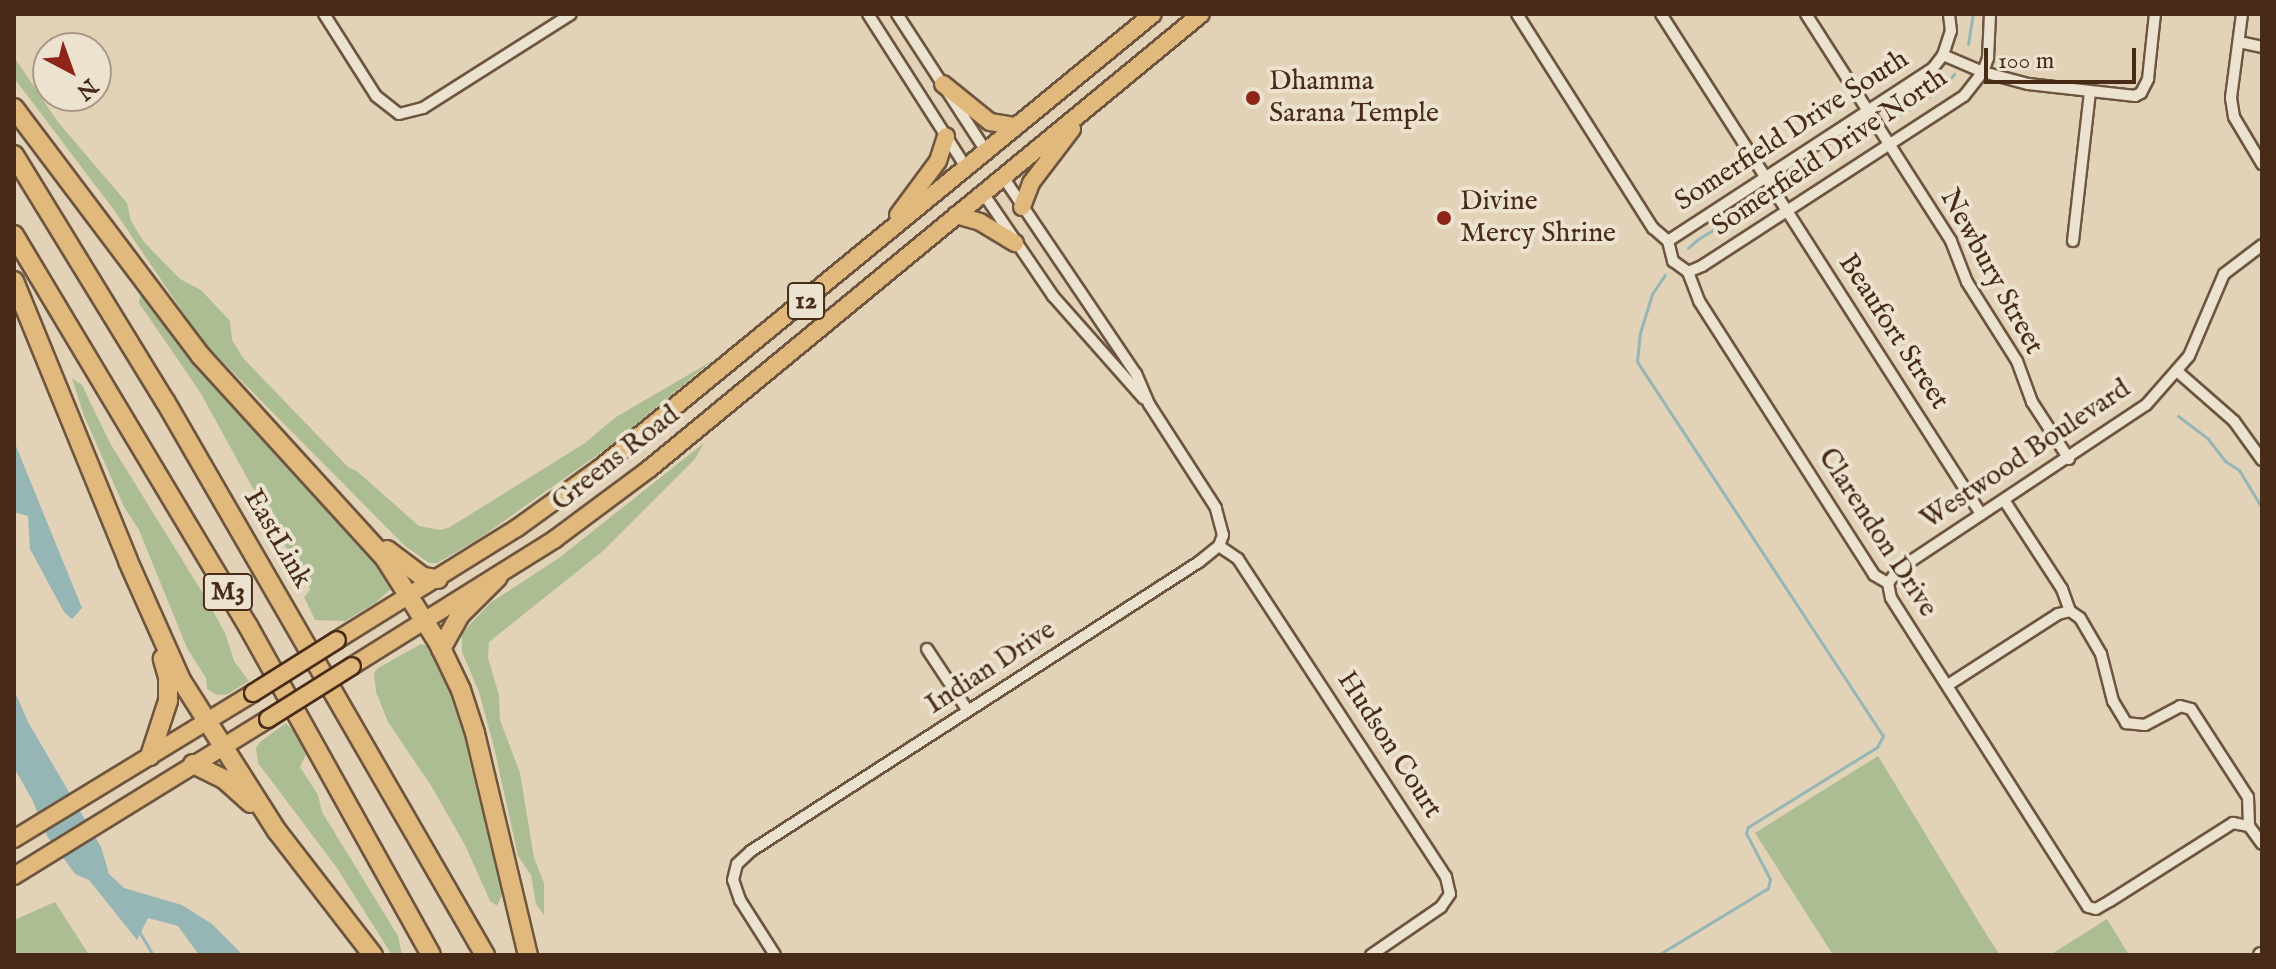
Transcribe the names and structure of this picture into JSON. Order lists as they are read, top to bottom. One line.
{"streets":{"highway":["EastLink","M3"],"main road":["12","Greens Road"],"street":["Somerfield Drive South","Somerfield Drive North","Newbury Street","Beaufort Street","Westwood Boulevard","Clarendon Drive","Indian Drive","Hudson Court"]},"crossings":[["Somerfield Drive South","Newbury Street"],["Somerfield Drive South","Beaufort Street"],["Somerfield Drive South","Clarendon Drive"],["Somerfield Drive North","Newbury Street"],["Somerfield Drive North","Beaufort Street"],["Somerfield Drive North","Clarendon Drive"],["Newbury Street","Westwood Boulevard"],["Beaufort Street","Westwood Boulevard"],["Westwood Boulevard","Clarendon Drive"],["Indian Drive","Hudson Court"]],"places":["Dhamma Sarana Temple","Divine Mercy Shrine"],"scale_bar":"100 m","north":"bottom right"}
